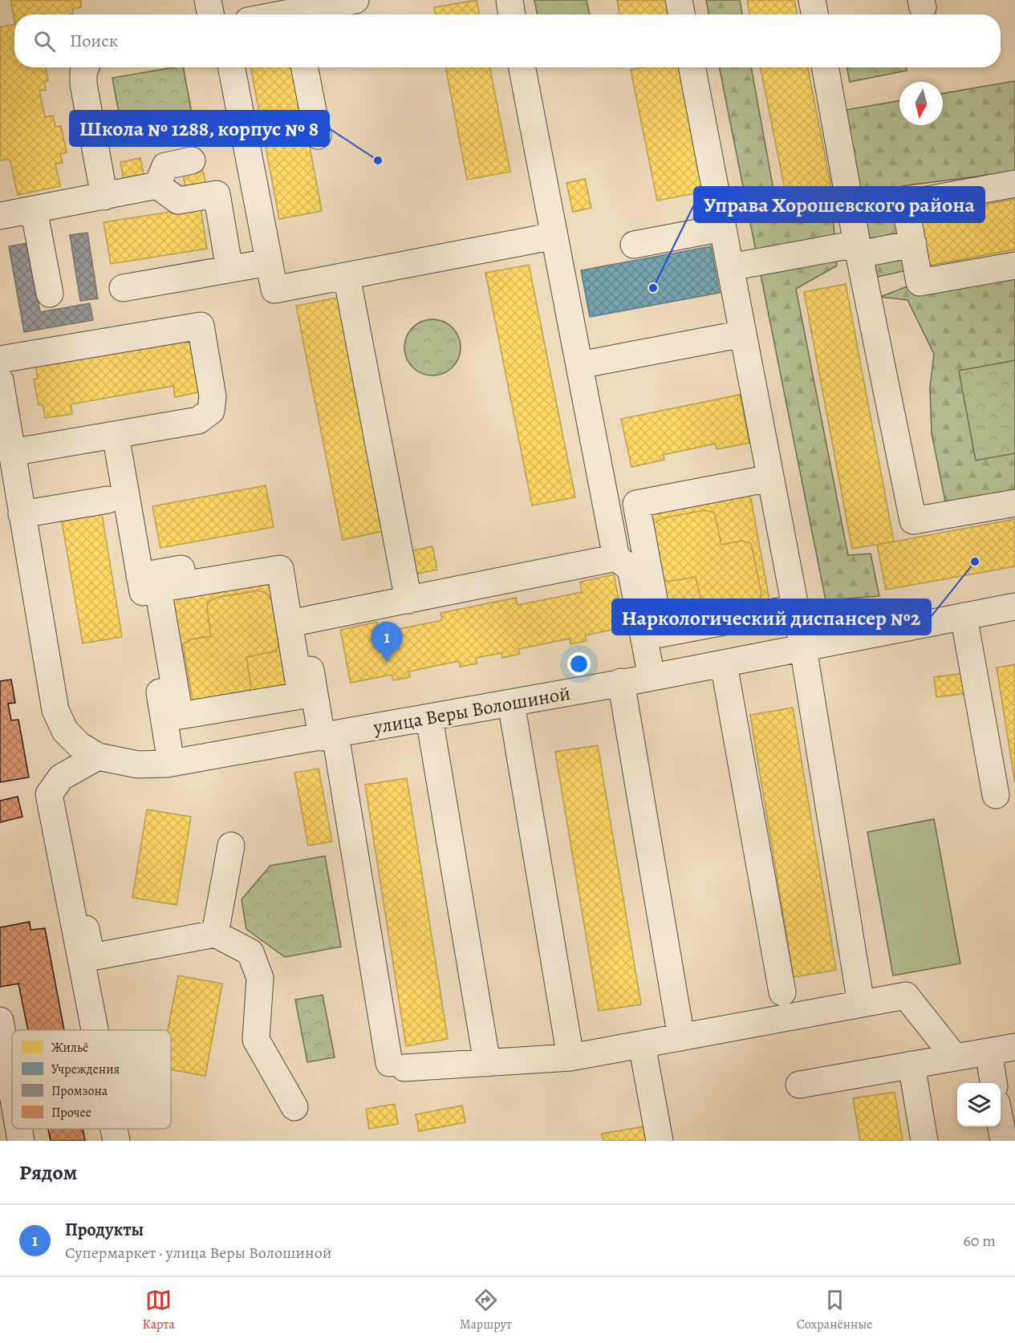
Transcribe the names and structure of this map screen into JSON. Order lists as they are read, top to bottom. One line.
{"streets":{"street":["улица Веры Волошиной"]},"places":["Школа № 1288, корпус № 8","Управа Хорошевского района","Наркологический диспансер №2"],"legend":["Жильё","Учреждения","Промзона","Прочее"],"north":"bottom","page":{"search":"Поиск","pins":"1","heading":"Рядом","list":[{"mark":"1","name":"Продукты","note":"Супермаркет · улица Веры Волошиной","value":"60 m"}],"nav":["Карта","Маршрут","Сохранённые"]}}
